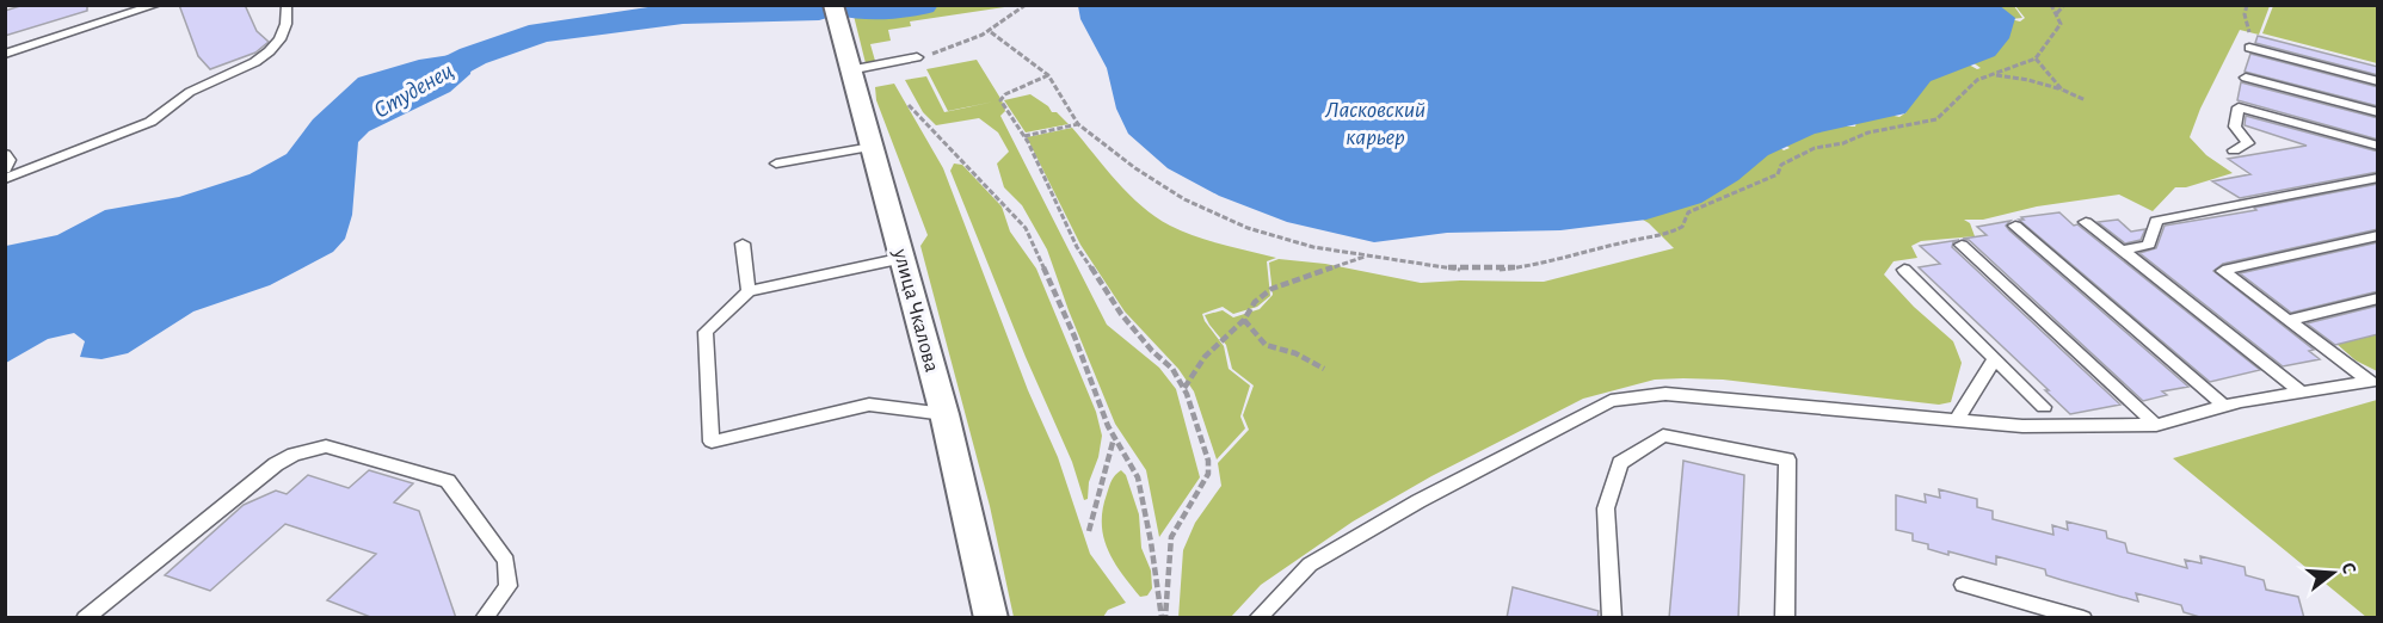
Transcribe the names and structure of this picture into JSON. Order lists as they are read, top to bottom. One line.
{"streets":{"street":["улица Чкалова"]},"water":["Студенец","Ласковский карьер"],"north":"right"}
